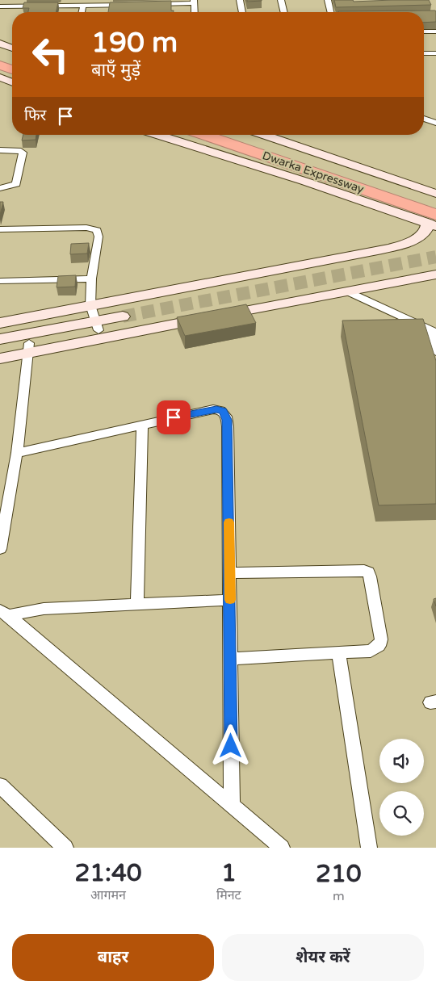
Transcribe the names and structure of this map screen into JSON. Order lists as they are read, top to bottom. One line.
{"streets":{"highway":["Dwarka Expressway"]},"page":{"turn":["190 m","बाएँ मुड़ें"],"then":"फिर","eta":["21:40","आगमन","1","मिनट","210","m"],"buttons":["बाहर","शेयर करें"]}}
